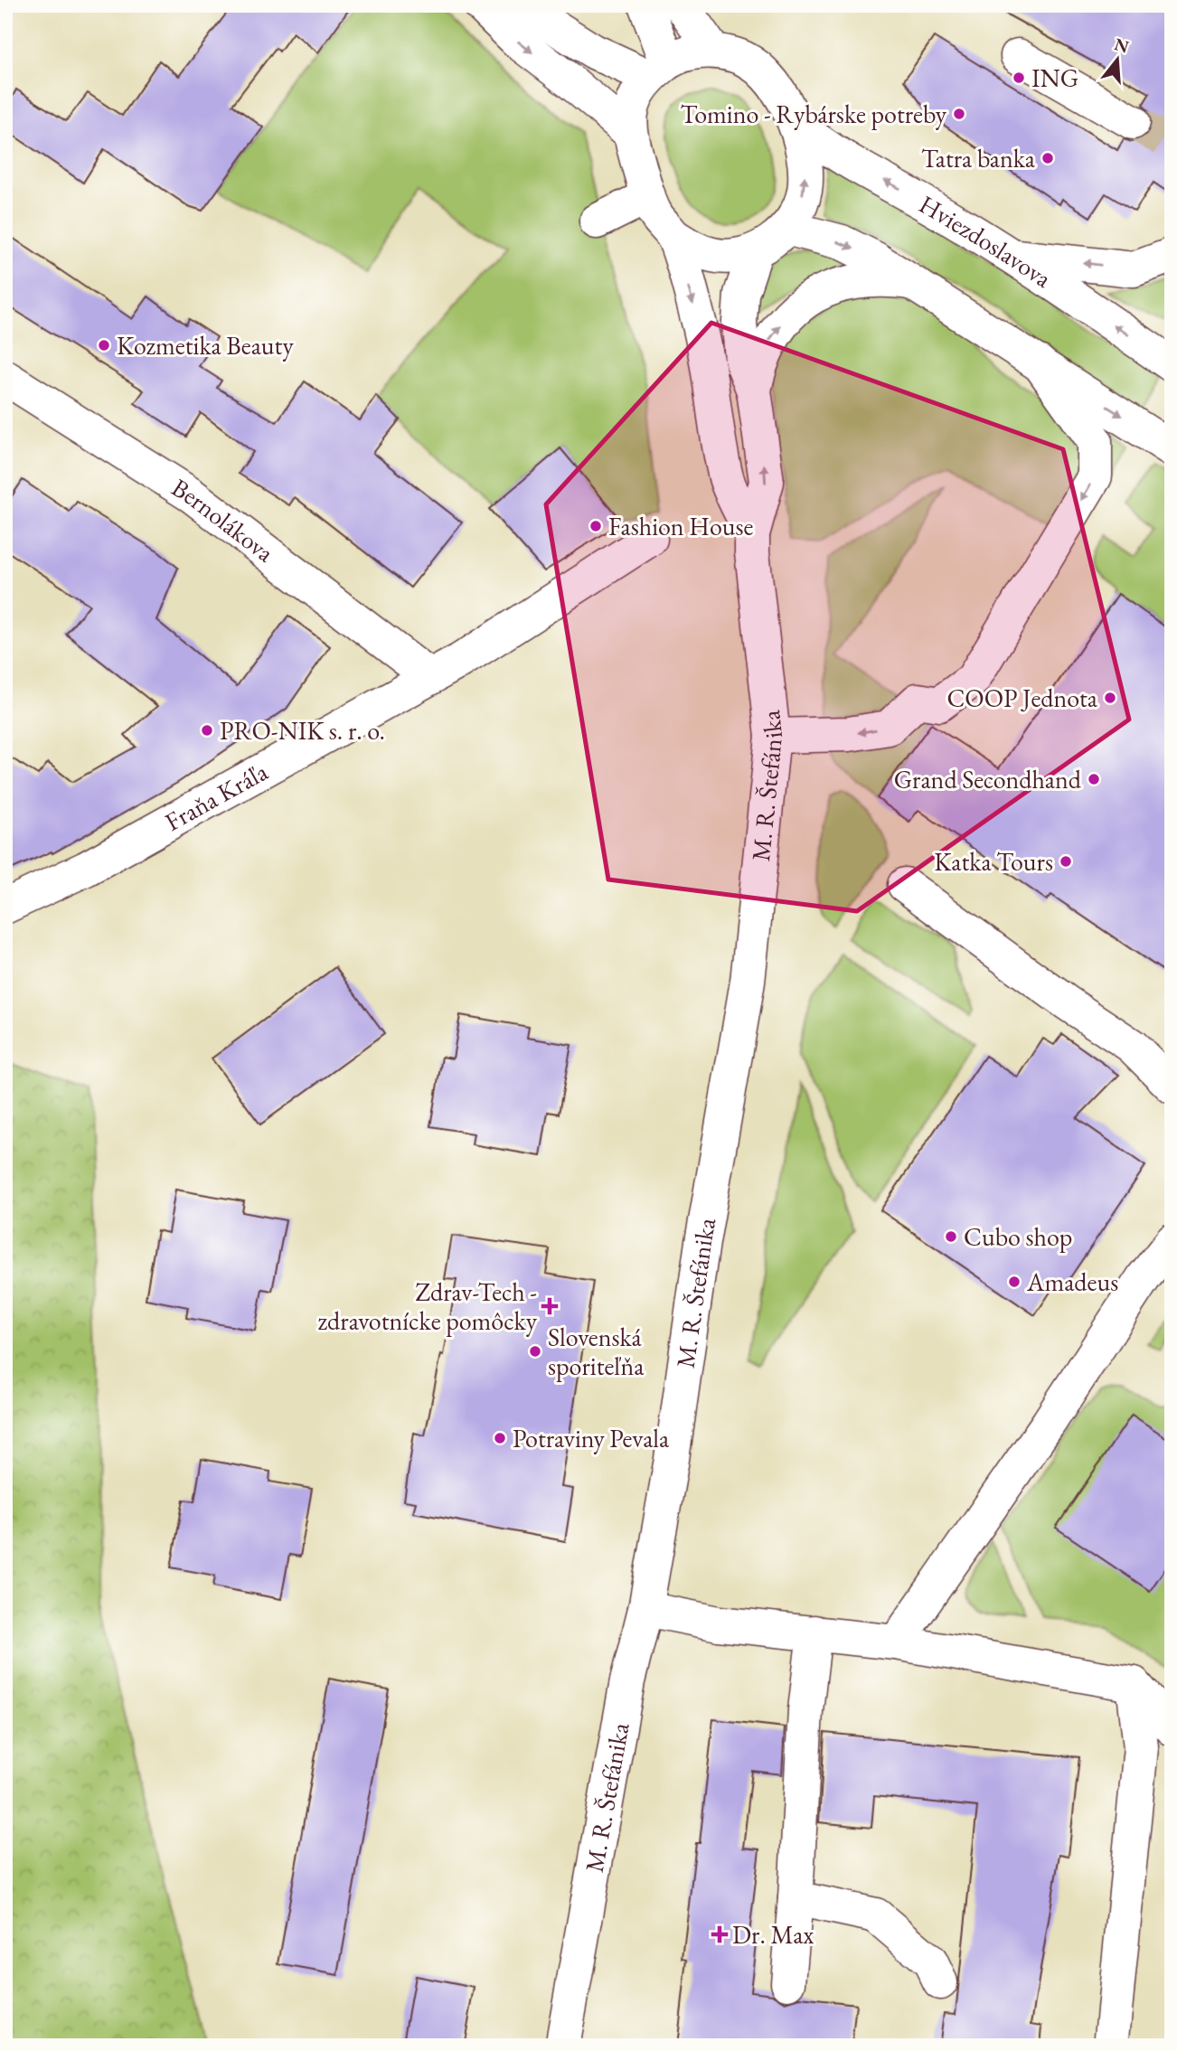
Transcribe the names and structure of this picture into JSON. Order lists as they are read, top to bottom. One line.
{"streets":{"street":["Hviezdoslavova","Bernolákova","M. R. Štefánika","Fraňa Kráľa"]},"crossings":[["Hviezdoslavova","M. R. Štefánika"],["Bernolákova","Fraňa Kráľa"]],"places":{"other":["ING","Tomino - Rybárske potreby","Tatra banka","Kozmetika Beauty","Fashion House","COOP Jednota","PRO-NIK s. r. o.","Grand Secondhand","Katka Tours","Cubo shop","Amadeus","Slovenská sporiteľňa","Potraviny Pevala"],"health":["Zdrav-Tech - zdravotnícke pomôcky","Dr. Max"]},"north":"top"}
